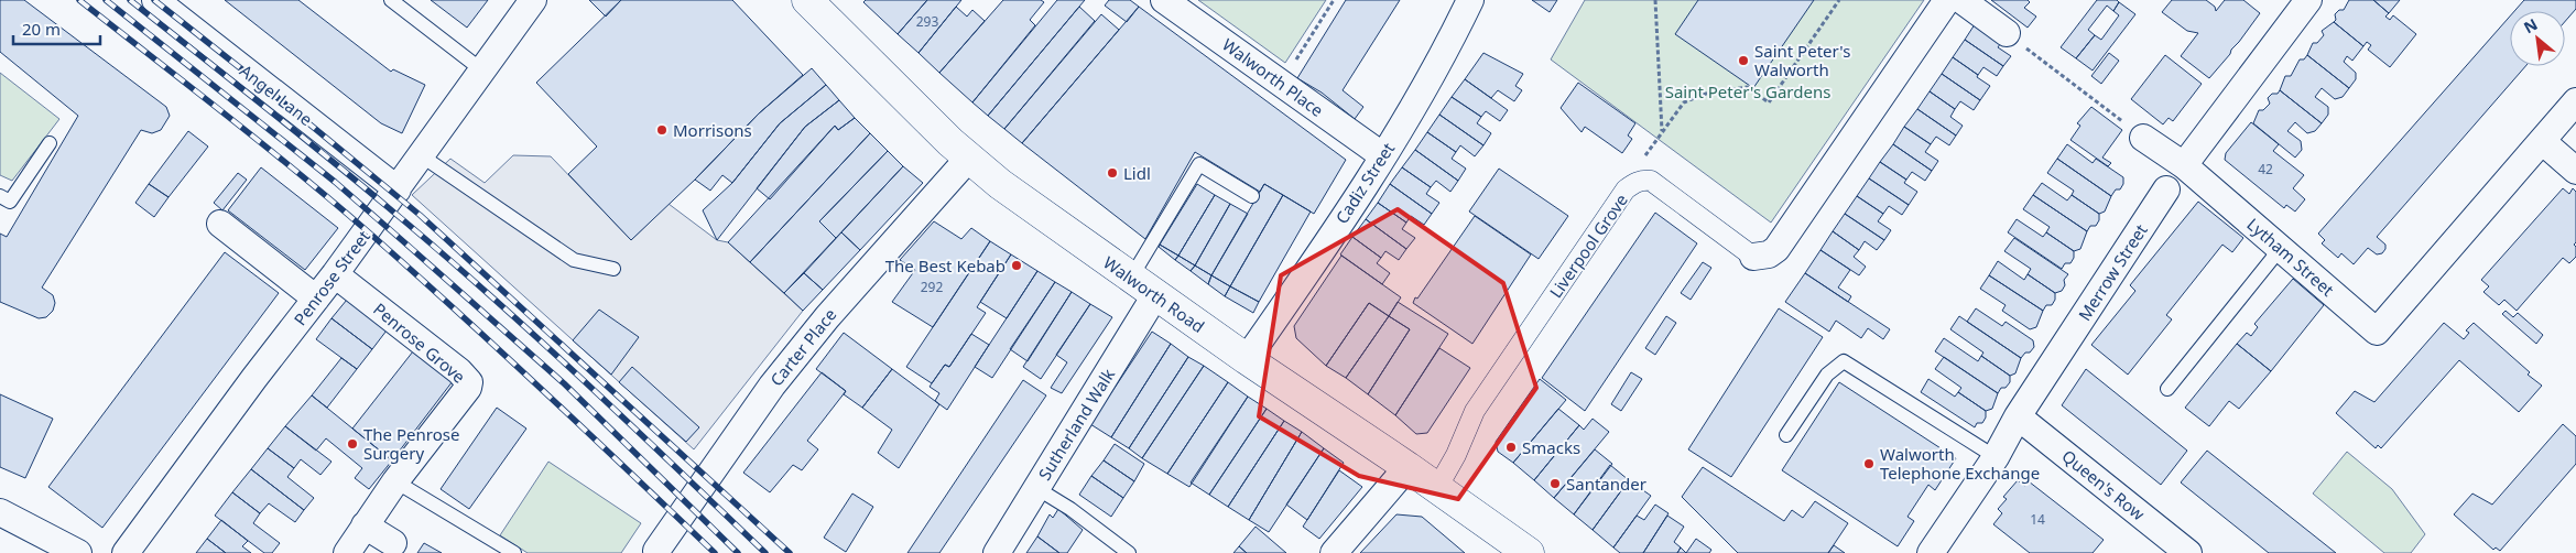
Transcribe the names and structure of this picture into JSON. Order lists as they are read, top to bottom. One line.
{"streets":{"main road":["Walworth Road"],"street":["Walworth Place","Angel Lane","Cadiz Street","Liverpool Grove","Lytham Street","Merrow Street","Penrose Street","Penrose Grove","Carter Place","Sutherland Walk","Queen's Row"]},"crossings":[["Walworth Place","Cadiz Street"],["Angel Lane","Penrose Street"],["Cadiz Street","Walworth Road"],["Liverpool Grove","Walworth Road"],["Lytham Street","Merrow Street"],["Merrow Street","Queen's Row"],["Penrose Street","Penrose Grove"],["Walworth Road","Carter Place"],["Walworth Road","Sutherland Walk"]],"parks":["Saint Peter's Gardens"],"places":["Saint Peter's Walworth","Morrisons","Lidl","The Best Kebab","The Penrose Surgery","Smacks","Walworth Telephone Exchange","Santander"],"house_numbers":["293","42","292","14"],"scale_bar":"20 m","north":"top left"}
